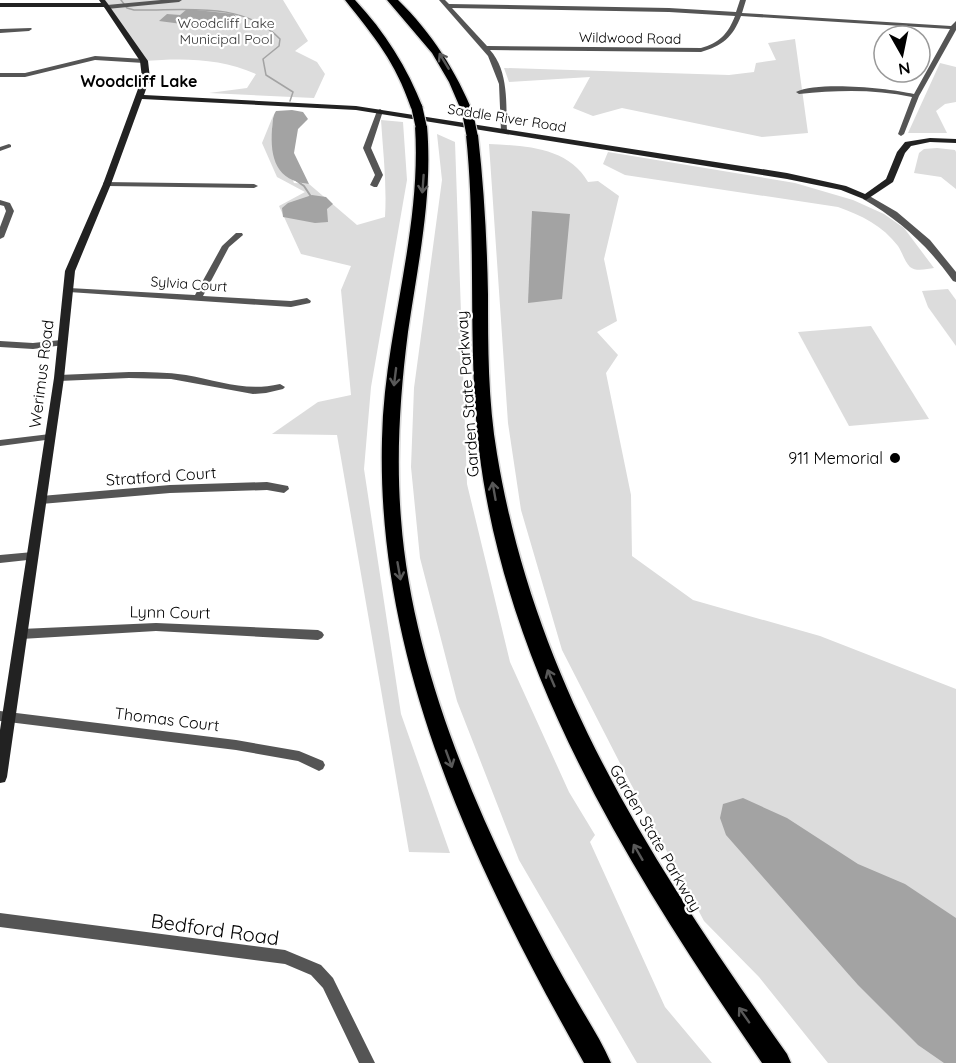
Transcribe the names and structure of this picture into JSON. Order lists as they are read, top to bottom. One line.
{"streets":{"highway":["Garden State Parkway"],"main road":["Saddle River Road","Werimus Road"],"street":["Wildwood Road","Sylvia Court","Stratford Court","Lynn Court","Thomas Court","Bedford Road"]},"crossings":[["Saddle River Road","Werimus Road"],["Sylvia Court","Werimus Road"],["Werimus Road","Stratford Court"],["Werimus Road","Lynn Court"],["Werimus Road","Thomas Court"]],"districts":["Woodcliff Lake"],"parks":["Woodcliff Lake Municipal Pool"],"places":["911 Memorial"],"north":"bottom"}
